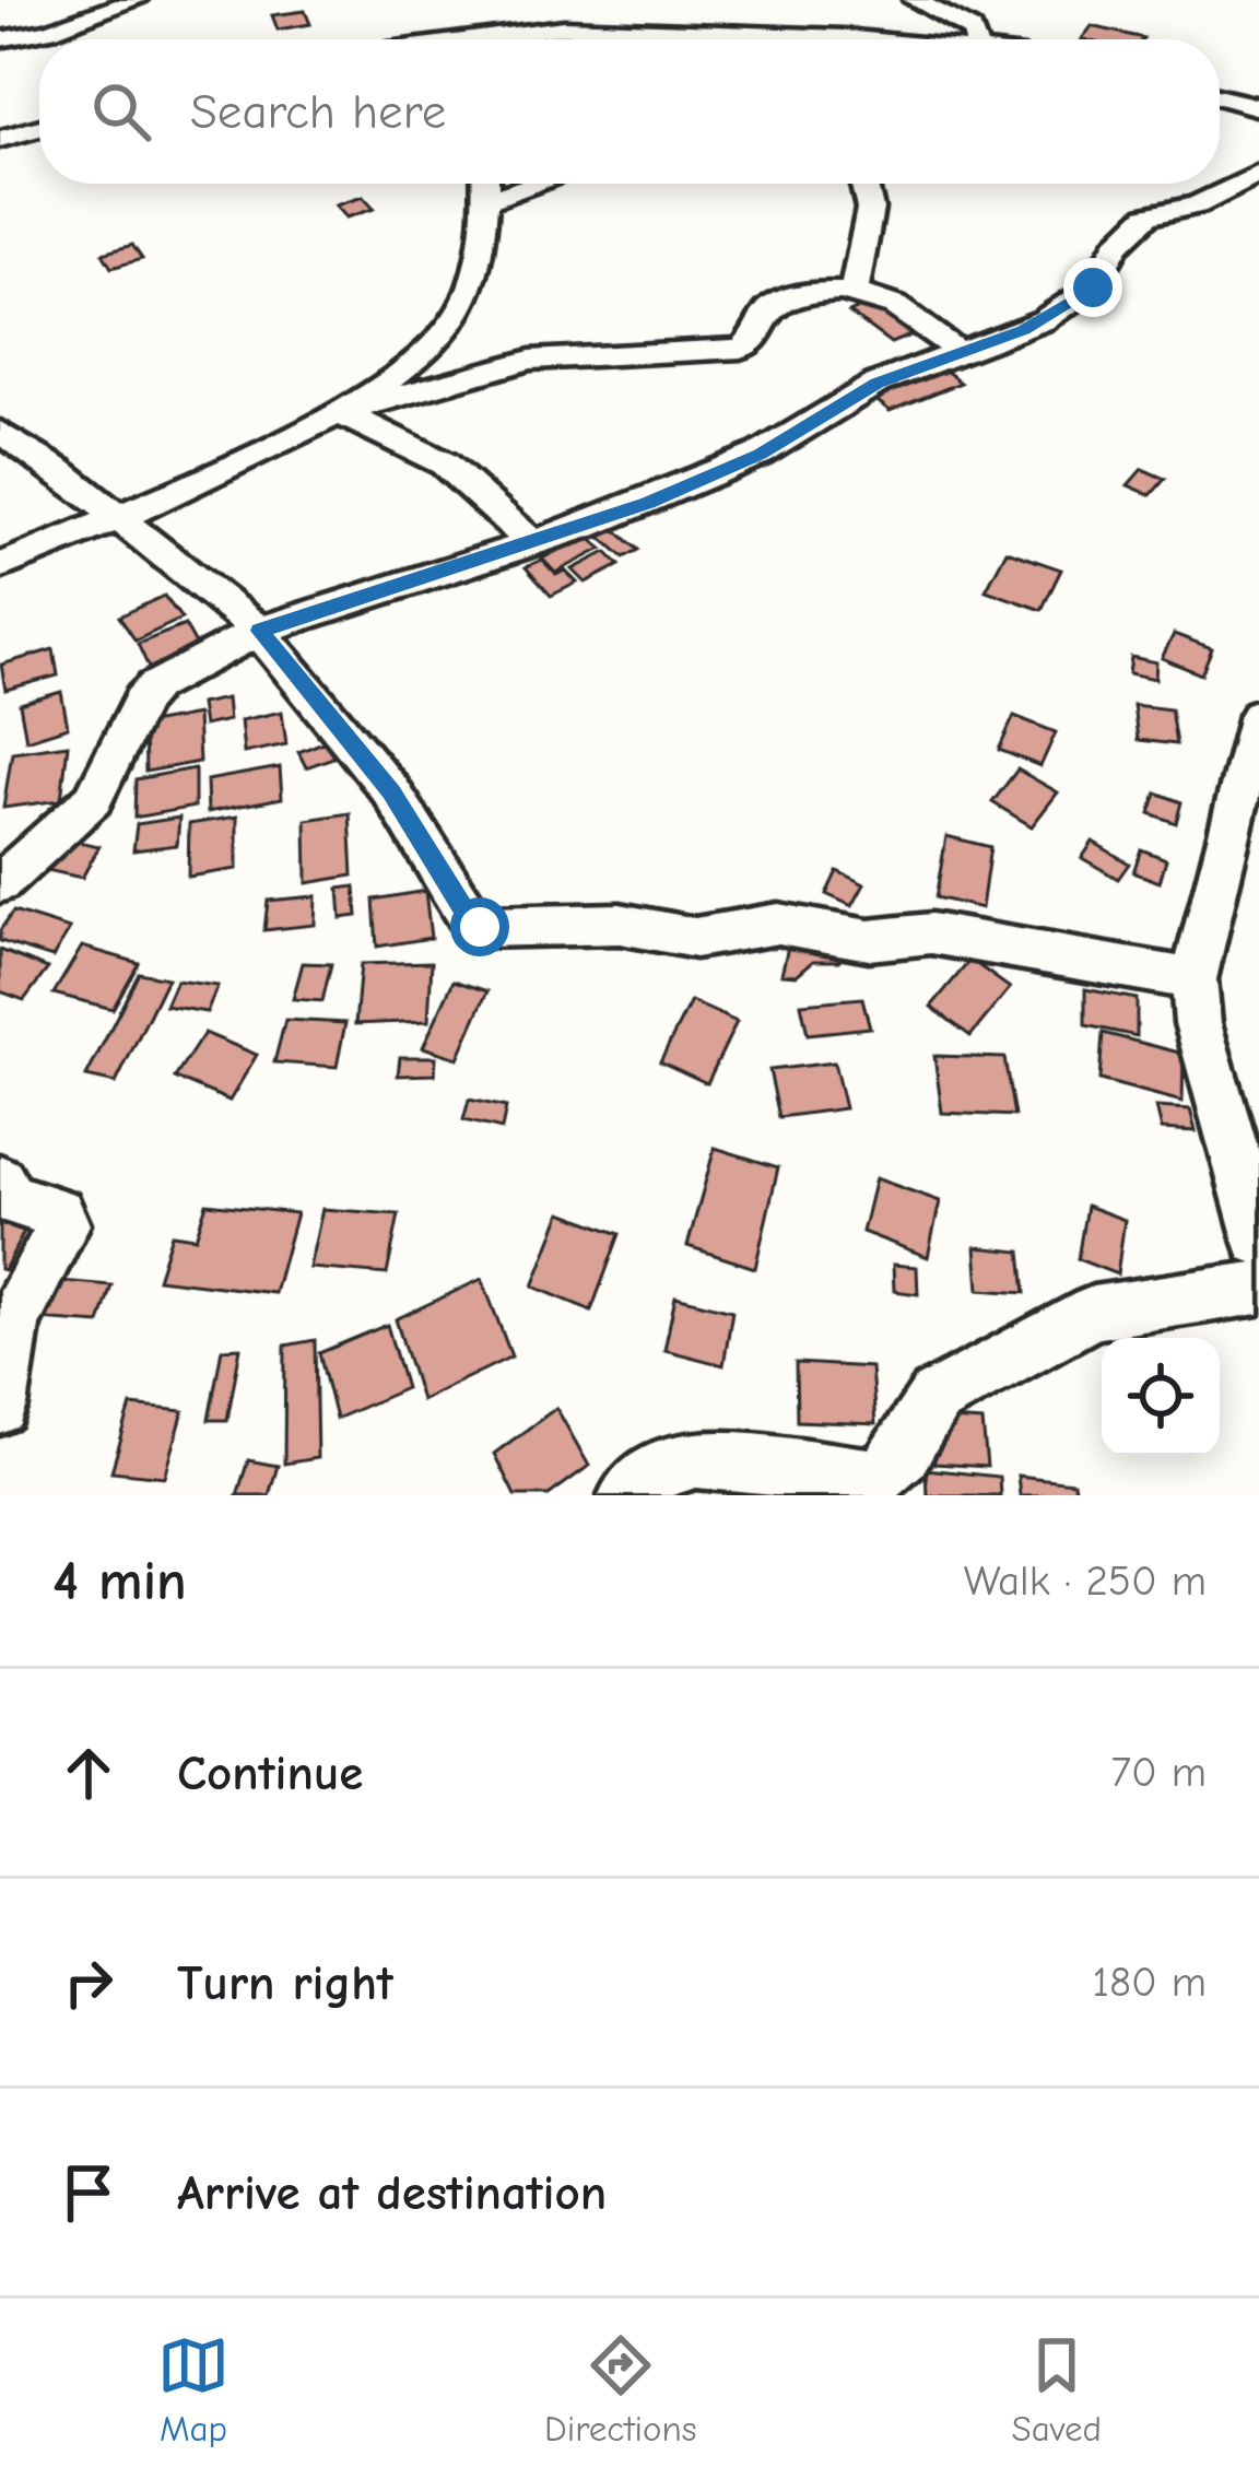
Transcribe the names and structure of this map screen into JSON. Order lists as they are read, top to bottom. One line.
{"page":{"search":"Search here","heading":["4 min","Walk · 250 m"],"list":[["Continue","70 m"],["Turn right","180 m"],"Arrive at destination"],"nav":["Map","Directions","Saved"]}}
